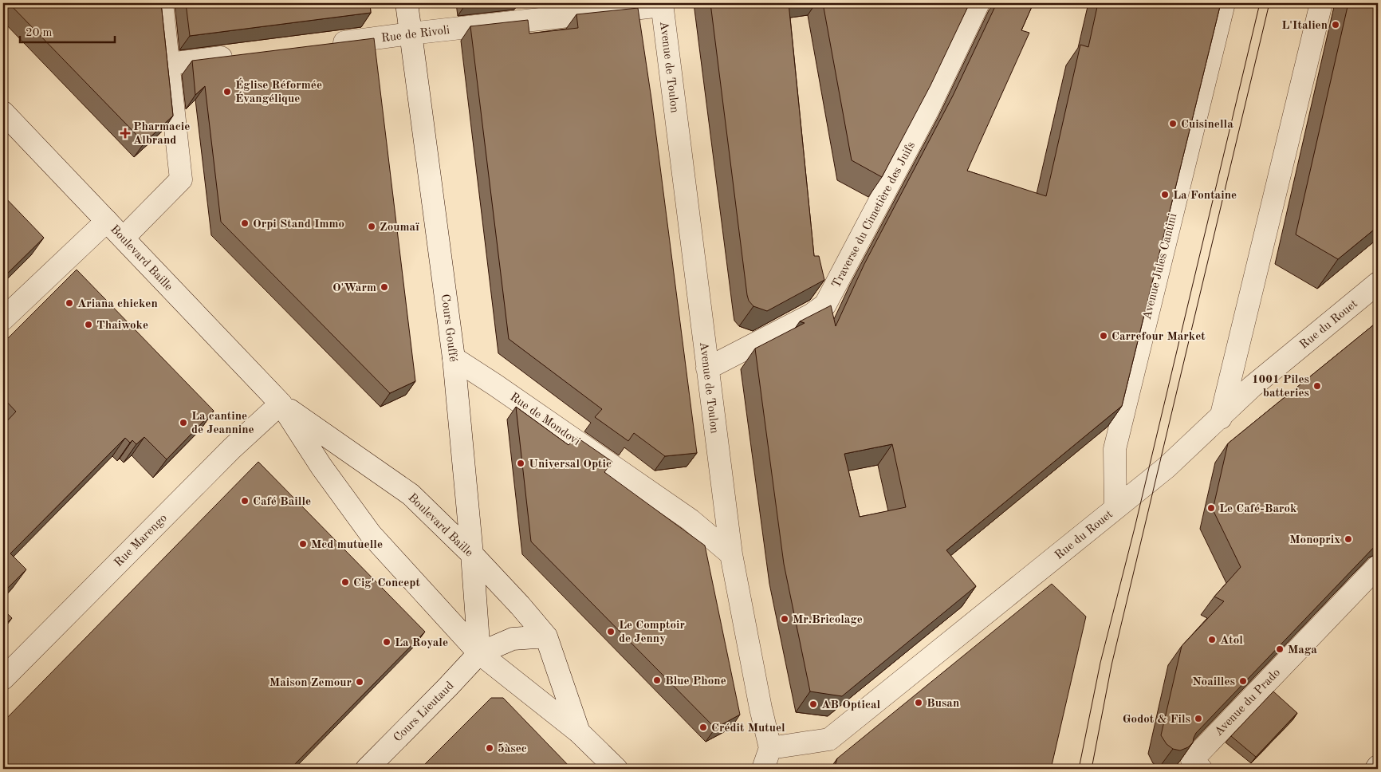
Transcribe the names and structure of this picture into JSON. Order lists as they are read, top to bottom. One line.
{"streets":{"street":["Rue de Rivoli","Avenue de Toulon","Traverse du Cimetière des Juifs","Boulevard Baille","Avenue Jules Cantini","Rue du Rouet","Cours Gouffé","Rue de Mondovi","Rue Marengo","Avenue du Prado","Cours Lieutaud"]},"crossings":[["Rue de Rivoli","Avenue de Toulon"],["Rue de Rivoli","Cours Gouffé"],["Avenue de Toulon","Traverse du Cimetière des Juifs"],["Avenue de Toulon","Rue du Rouet"],["Avenue de Toulon","Rue de Mondovi"],["Boulevard Baille","Cours Gouffé"],["Boulevard Baille","Rue Marengo"],["Boulevard Baille","Cours Lieutaud"],["Avenue Jules Cantini","Rue du Rouet"],["Cours Gouffé","Rue de Mondovi"],["Cours Gouffé","Cours Lieutaud"]],"places":{"other":["L'Italien","Église Réformée Évangélique","Cuisinella","La Fontaine","Orpi Stand Immo","Zoumaï","O'Warm","Ariana chicken","Thaiwoke","Carrefour Market","1001 Piles batteries","La cantine de Jeannine","Universal Optic","Café Baille","Le Café-Barok","Monoprix","Mcd mutuelle","Cig' Concept","Mr.Bricolage","Le Comptoir de Jenny","Atol","La Royale","Maga","Blue Phone","Noailles","Maison Zemour","Busan","AB Optical","Godot & Fils","Crédit Mutuel","5àsec"],"health":["Pharmacie Albrand"]},"scale_bar":"20 m"}
